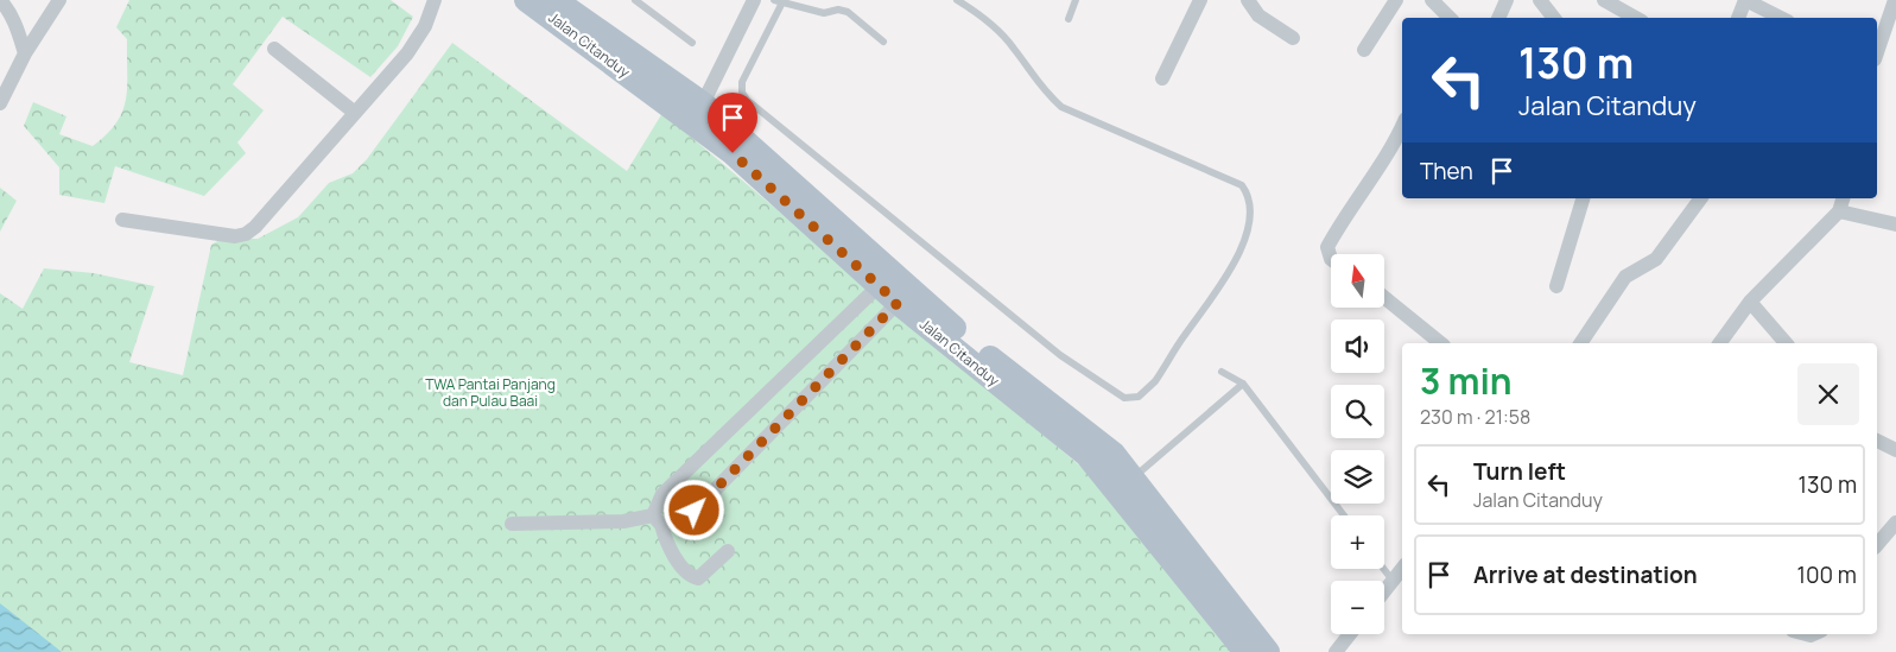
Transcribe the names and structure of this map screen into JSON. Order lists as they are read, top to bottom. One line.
{"streets":{"main road":["Jalan Citanduy"]},"parks":["TWA Pantai Panjang dan Pulau Baai"],"north":"top","page":{"turn":["130 m","Jalan Citanduy"],"then":"Then","map_buttons":["+","−"],"heading":["3 min","230 m · 21:58"],"list":[{"name":"Turn left","note":"Jalan Citanduy","value":"130 m"},{"name":"Arrive at destination","value":"100 m"}]}}
